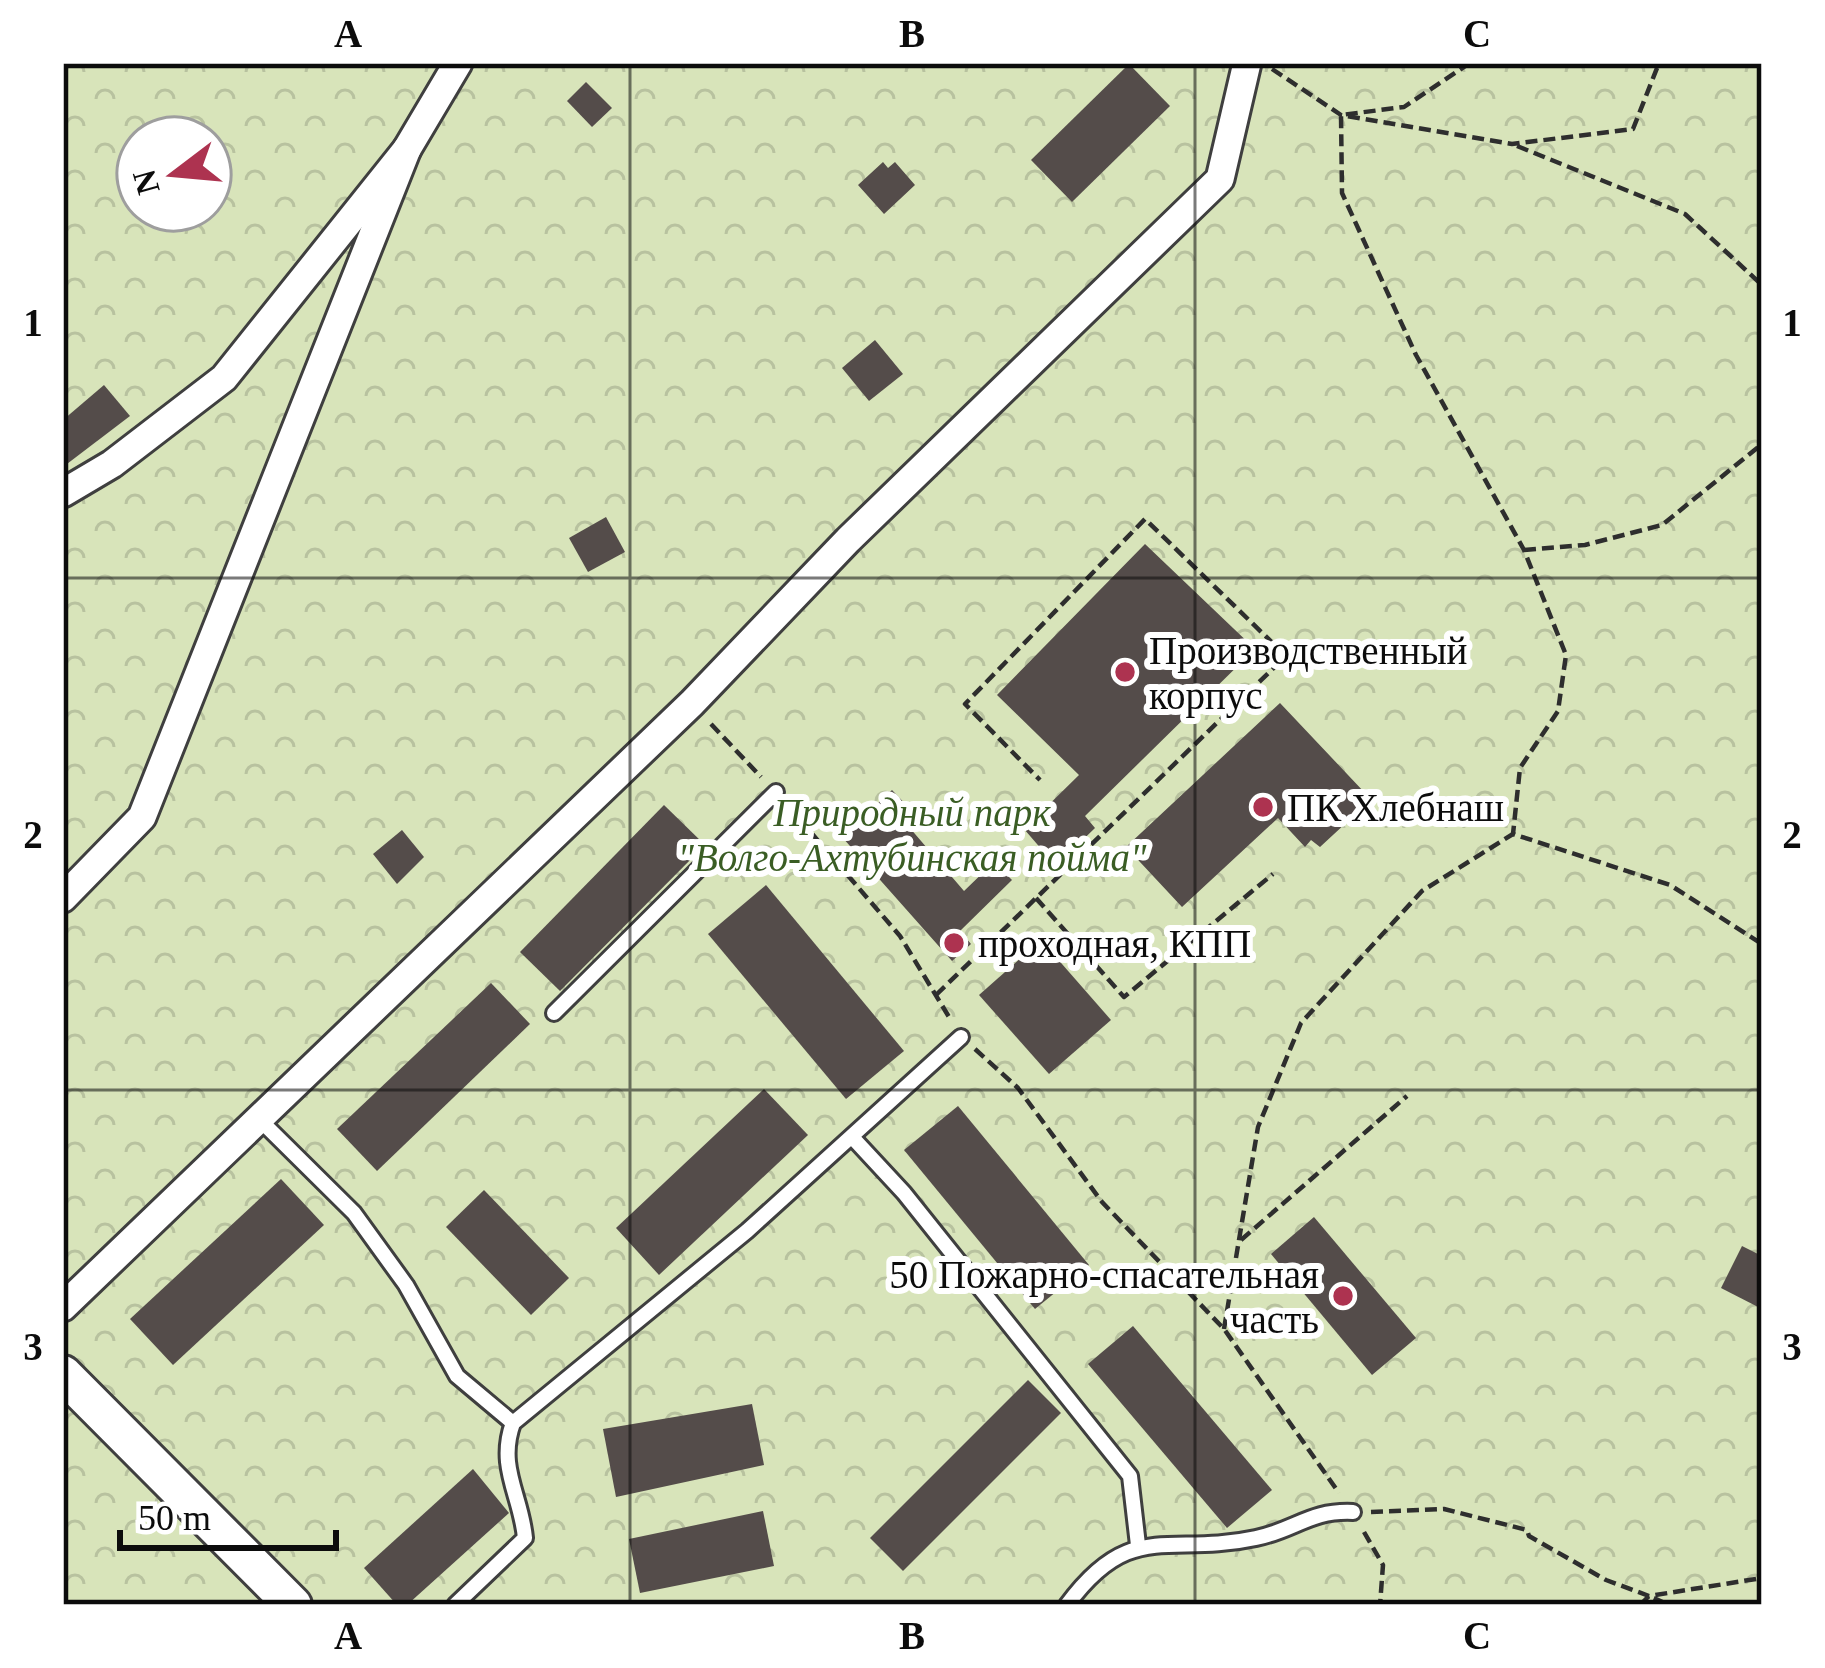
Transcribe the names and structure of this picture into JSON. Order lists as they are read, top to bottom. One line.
{"parks":["Природный парк \"Волго-Ахтубинская пойма\""],"places":["Производственный корпус","ПК Хлебнаш","проходная, КПП","50 Пожарно-спасательная часть"],"scale_bar":"50 m","north":"left","grid":{"columns":["A","B","C"],"rows":["1","2","3"]}}
